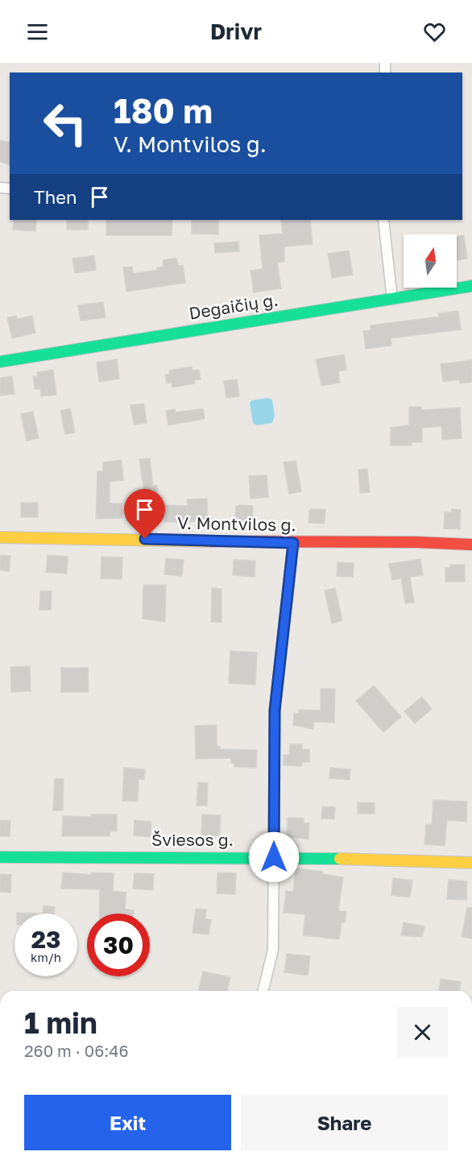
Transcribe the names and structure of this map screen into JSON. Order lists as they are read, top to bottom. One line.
{"streets":{"street":["Degaičių g.","V. Montvilos g.","Šviesos g."]},"north":"top","page":{"header":"Drivr","turn":["180 m","V. Montvilos g."],"then":"Then","speed":"23 km/h","limit":"30","heading":["1 min","260 m · 06:46"],"buttons":["Exit","Share"]}}
